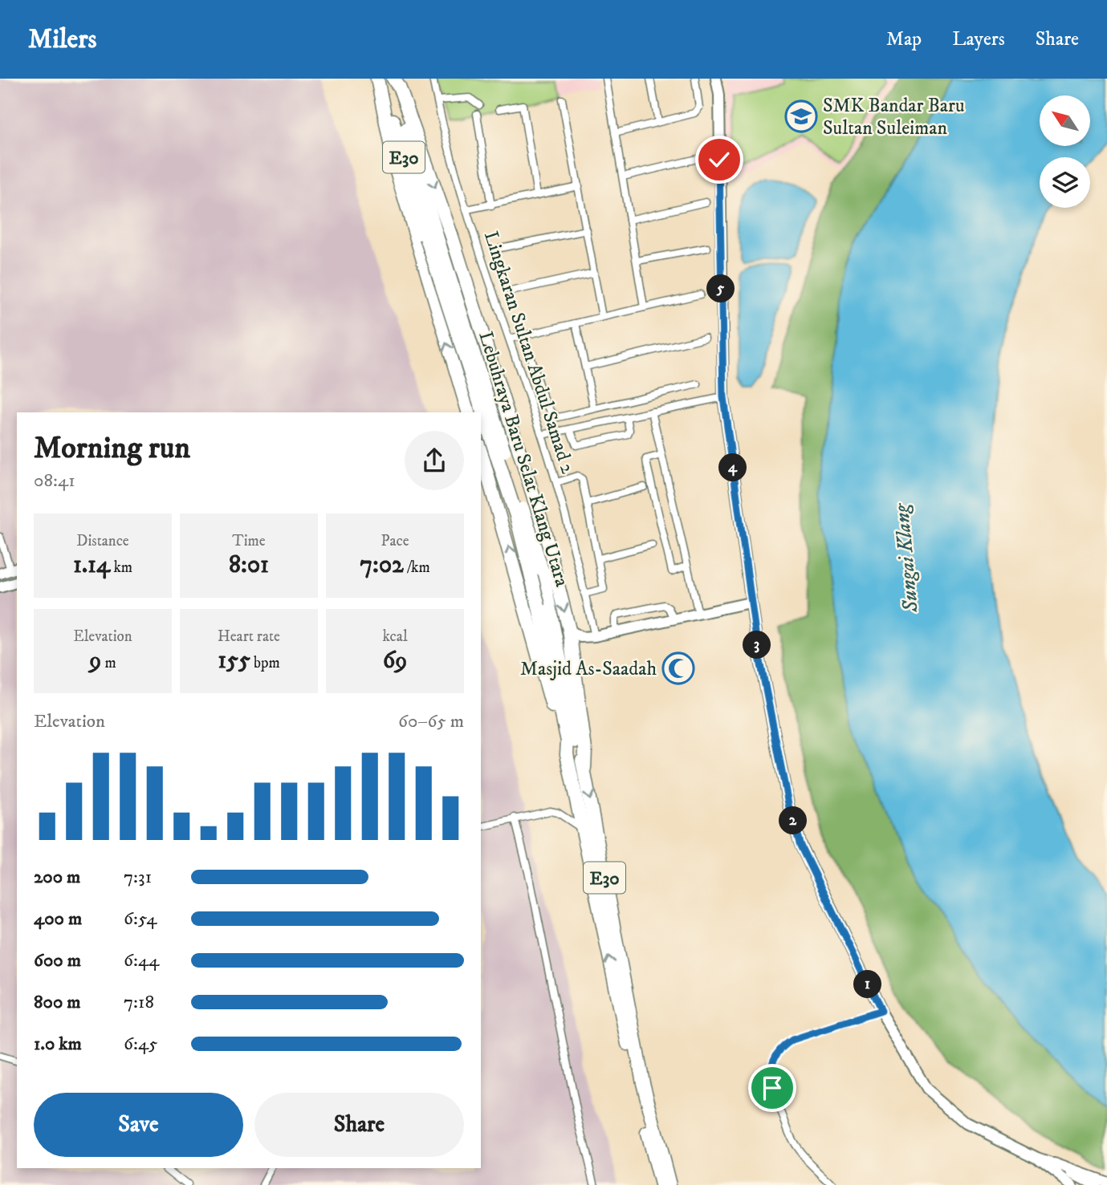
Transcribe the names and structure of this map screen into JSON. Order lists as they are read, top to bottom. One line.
{"streets":{"highway":["E30","Lebuhraya Baru Selat Klang Utara"],"street":["Lingkaran Sultan Abdul Samad 2"]},"water":["Sungai Klang"],"places":{"school or university":["SMK Bandar Baru Sultan Suleiman"],"mosque":["Masjid As-Saadah"]},"north":"top left","page":{"header":"Milers","nav":["Map","Layers","Share"],"pins":["5","4","3","2","1"],"heading":["Morning run","08:41"],"stats":[["Distance","1.14 km"],["Time","8:01"],["Pace","7:02 /km"],["Elevation","9 m"],["Heart rate","155 bpm"],["kcal","69"]],"chart":["Elevation","60–65 m"],"list":[{"name":"200 m","note":"7:31"},{"name":"400 m","note":"6:54"},{"name":"600 m","note":"6:44"},{"name":"800 m","note":"7:18"},{"name":"1.0 km","note":"6:45"}],"buttons":["Save","Share"]}}
